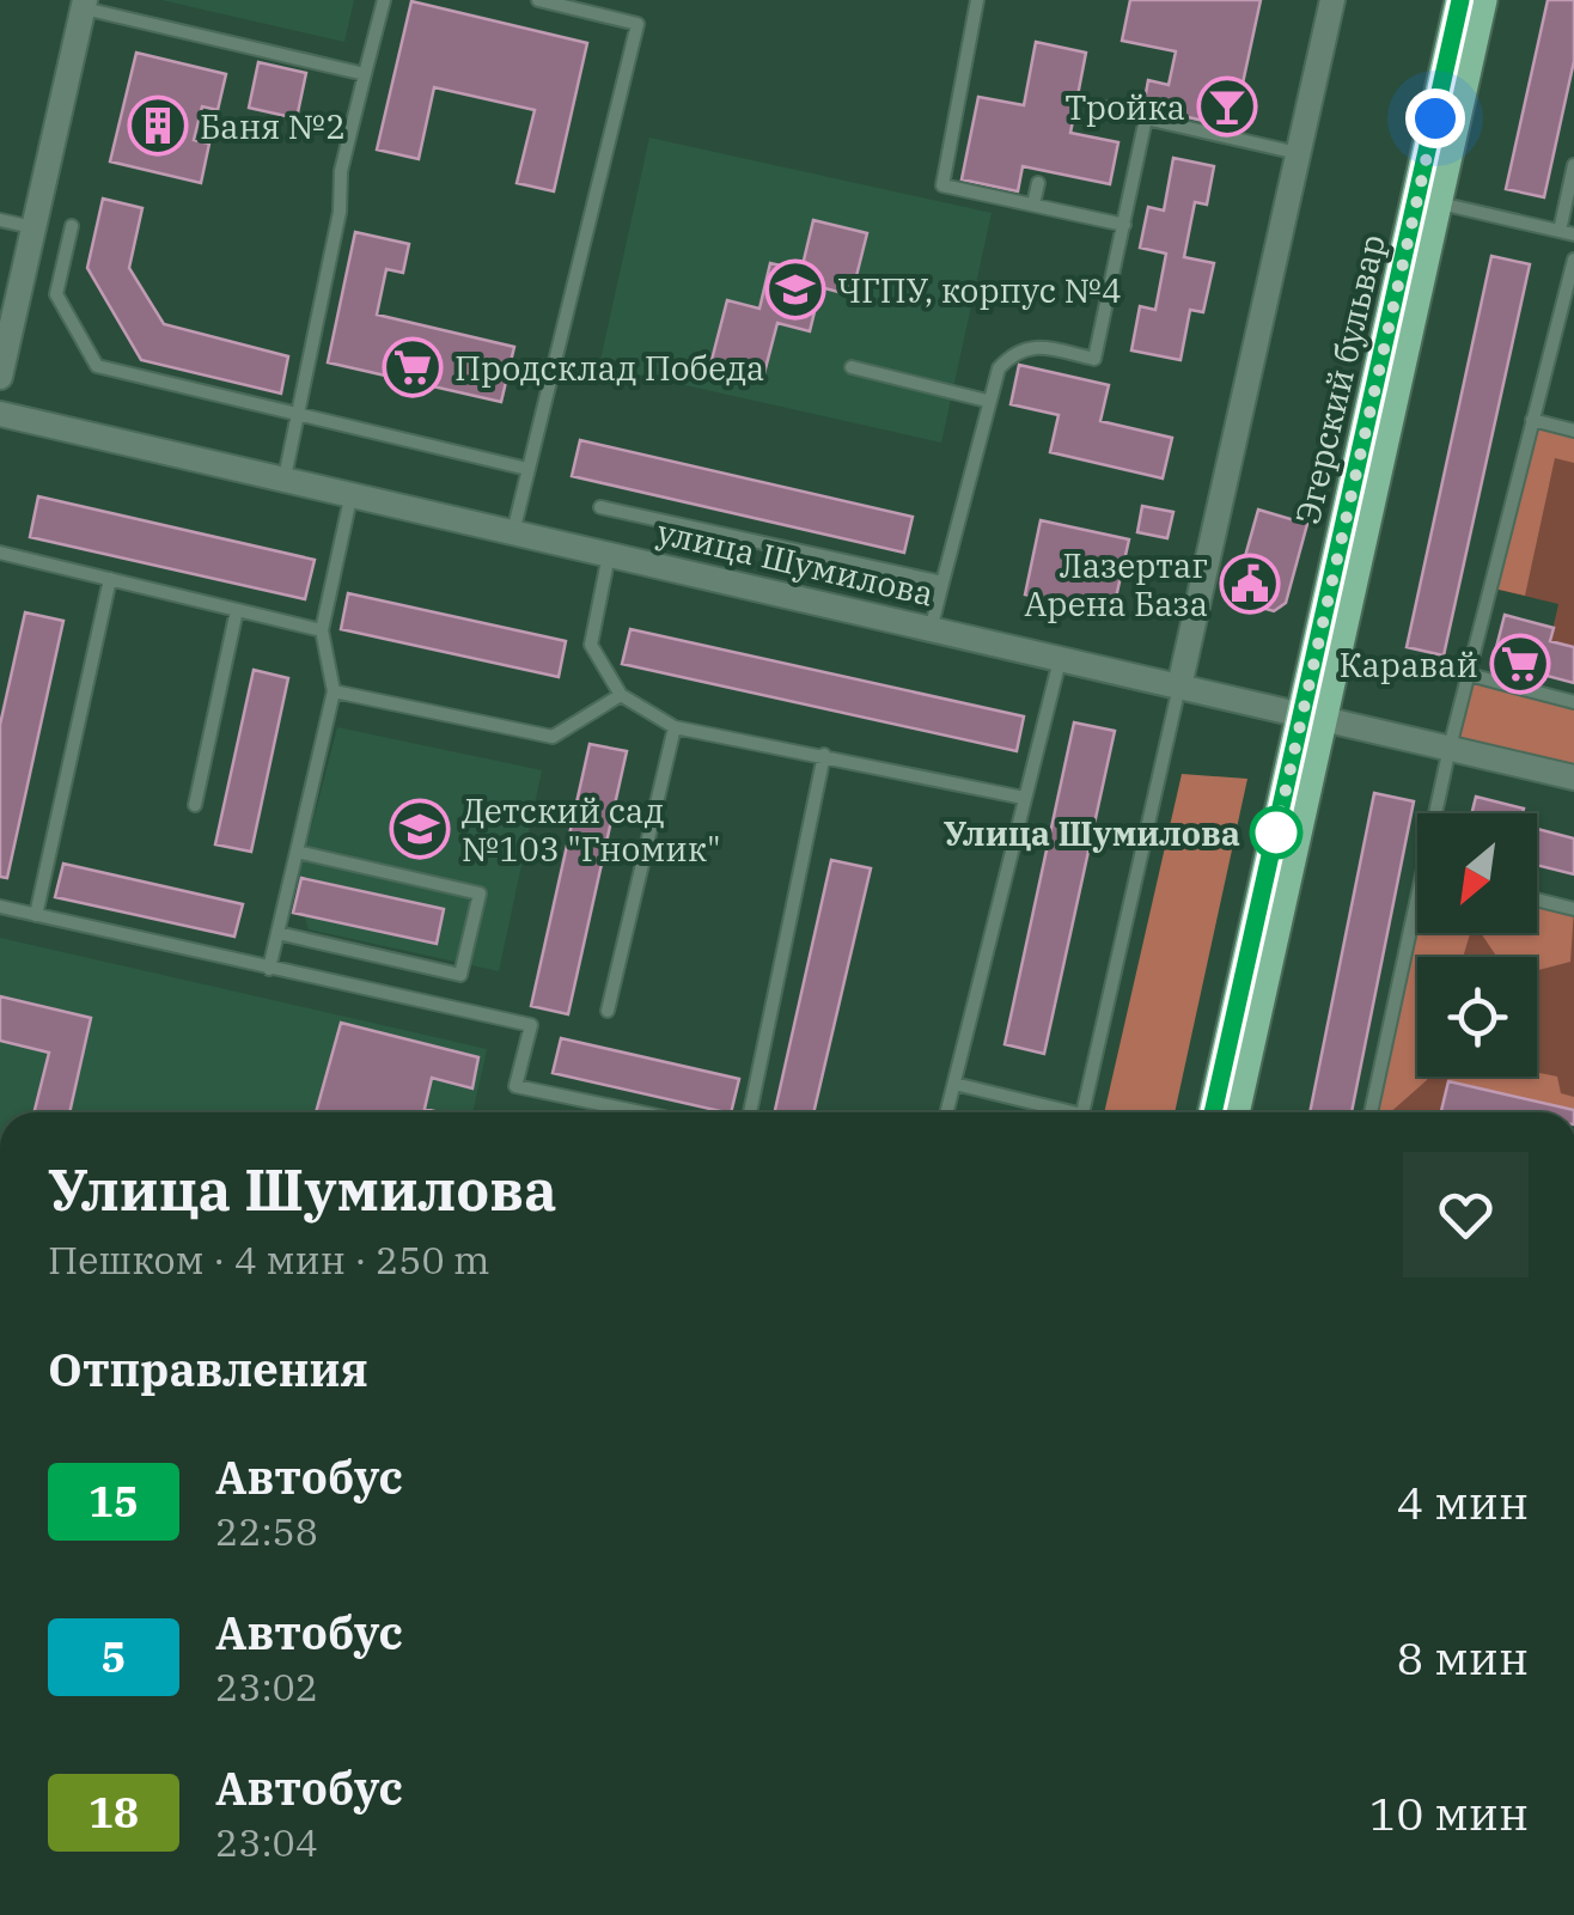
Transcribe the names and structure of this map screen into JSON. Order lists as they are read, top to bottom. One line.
{"streets":{"main road":["Эгерский бульвар"],"street":["улица Шумилова"]},"crossings":[["Эгерский бульвар","улица Шумилова"]],"places":{"bar":["Тройка"],"building":["Баня №2"],"school or university":["ЧГПУ, корпус №4","Детский сад №103 \"Гномик\""],"supermarket":["Продсклад Победа","Каравай"],"public building":["Лазертаг Арена База"],"other":["Улица Шумилова"]},"lines":["bus line 15"],"north":"bottom left","page":{"heading":[["Улица Шумилова","Пешком · 4 мин · 250 m"],"Отправления"],"list":[{"mark":"15","name":"Автобус","note":"22:58","value":"4 мин"},{"mark":"5","name":"Автобус","note":"23:02","value":"8 мин"},{"mark":"18","name":"Автобус","note":"23:04","value":"10 мин"}]}}
